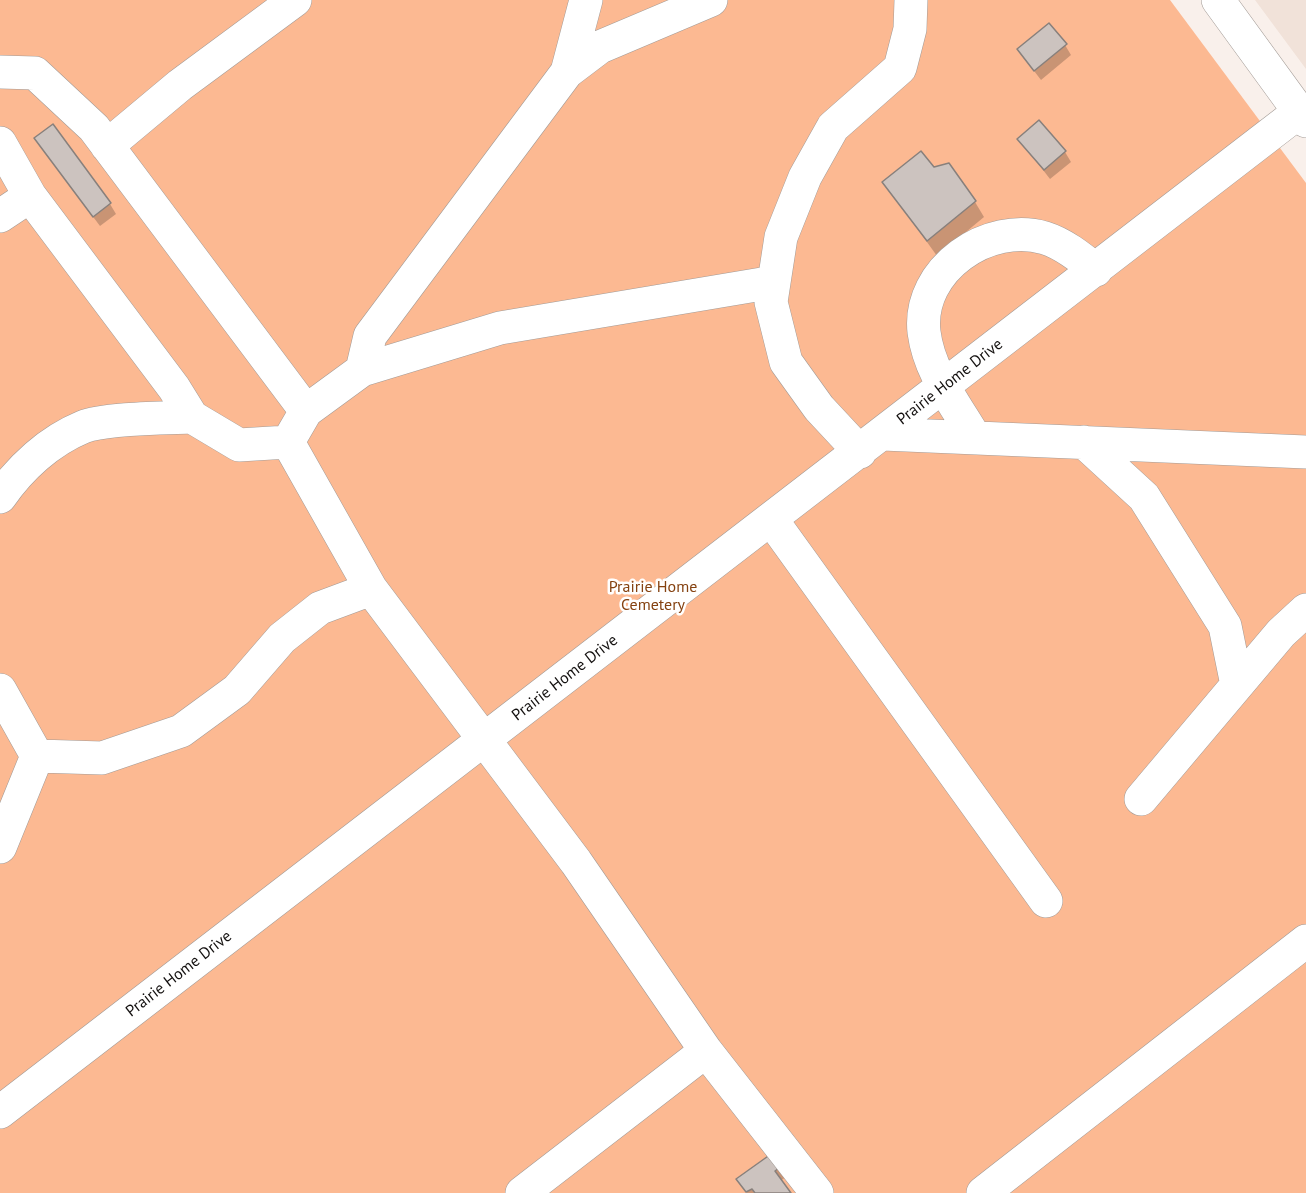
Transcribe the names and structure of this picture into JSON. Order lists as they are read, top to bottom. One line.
{"streets":{"street":["Prairie Home Drive"]},"parks":["Prairie Home Cemetery"]}
